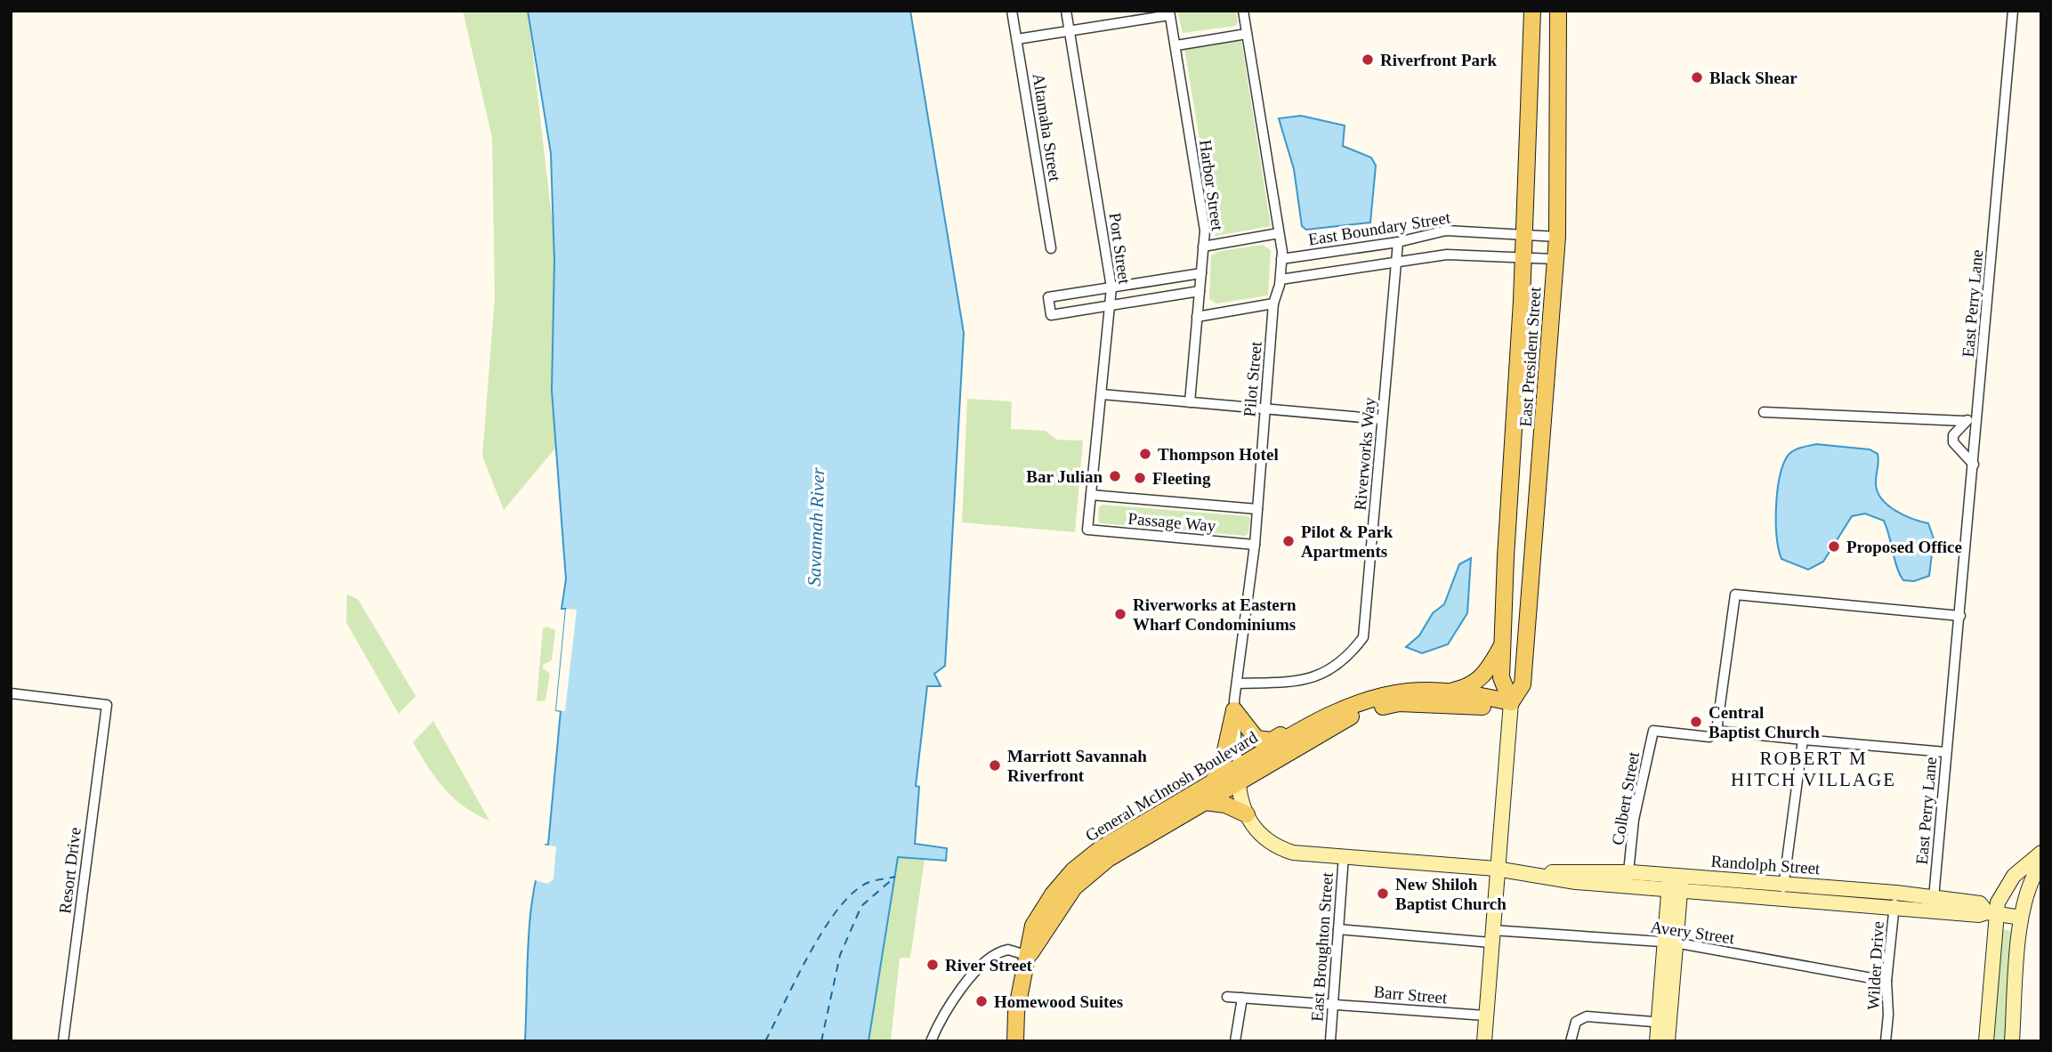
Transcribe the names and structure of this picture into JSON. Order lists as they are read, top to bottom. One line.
{"streets":{"main road":["East President Street","General McIntosh Boulevard"],"street":["Altamaha Street","Harbor Street","East Boundary Street","Port Street","East Perry Lane","Pilot Street","Riverworks Way","Passage Way","Colbert Street","Randolph Street","Resort Drive","Avery Street","East Broughton Street","Wilder Drive","Barr Street"]},"crossings":[["East Boundary Street","East President Street"],["East Boundary Street","Pilot Street"],["East Boundary Street","Riverworks Way"],["Port Street","Passage Way"],["East Perry Lane","Randolph Street"],["East President Street","General McIntosh Boulevard"],["East President Street","Randolph Street"],["East President Street","Avery Street"],["East President Street","Barr Street"],["Pilot Street","Riverworks Way"],["Pilot Street","Passage Way"],["Pilot Street","General McIntosh Boulevard"],["Pilot Street","Randolph Street"],["General McIntosh Boulevard","Randolph Street"],["Colbert Street","Randolph Street"],["Randolph Street","East Broughton Street"],["Randolph Street","Wilder Drive"],["Avery Street","East Broughton Street"],["Avery Street","Wilder Drive"],["East Broughton Street","Barr Street"]],"districts":["ROBERT M HITCH VILLAGE"],"water":["Savannah River"],"places":["Riverfront Park","Black Shear","Thompson Hotel","Bar Julian","Fleeting","Pilot & Park Apartments","Proposed Office","Riverworks at Eastern Wharf Condominiums","Central Baptist Church","Marriott Savannah Riverfront","New Shiloh Baptist Church","River Street","Homewood Suites"]}
